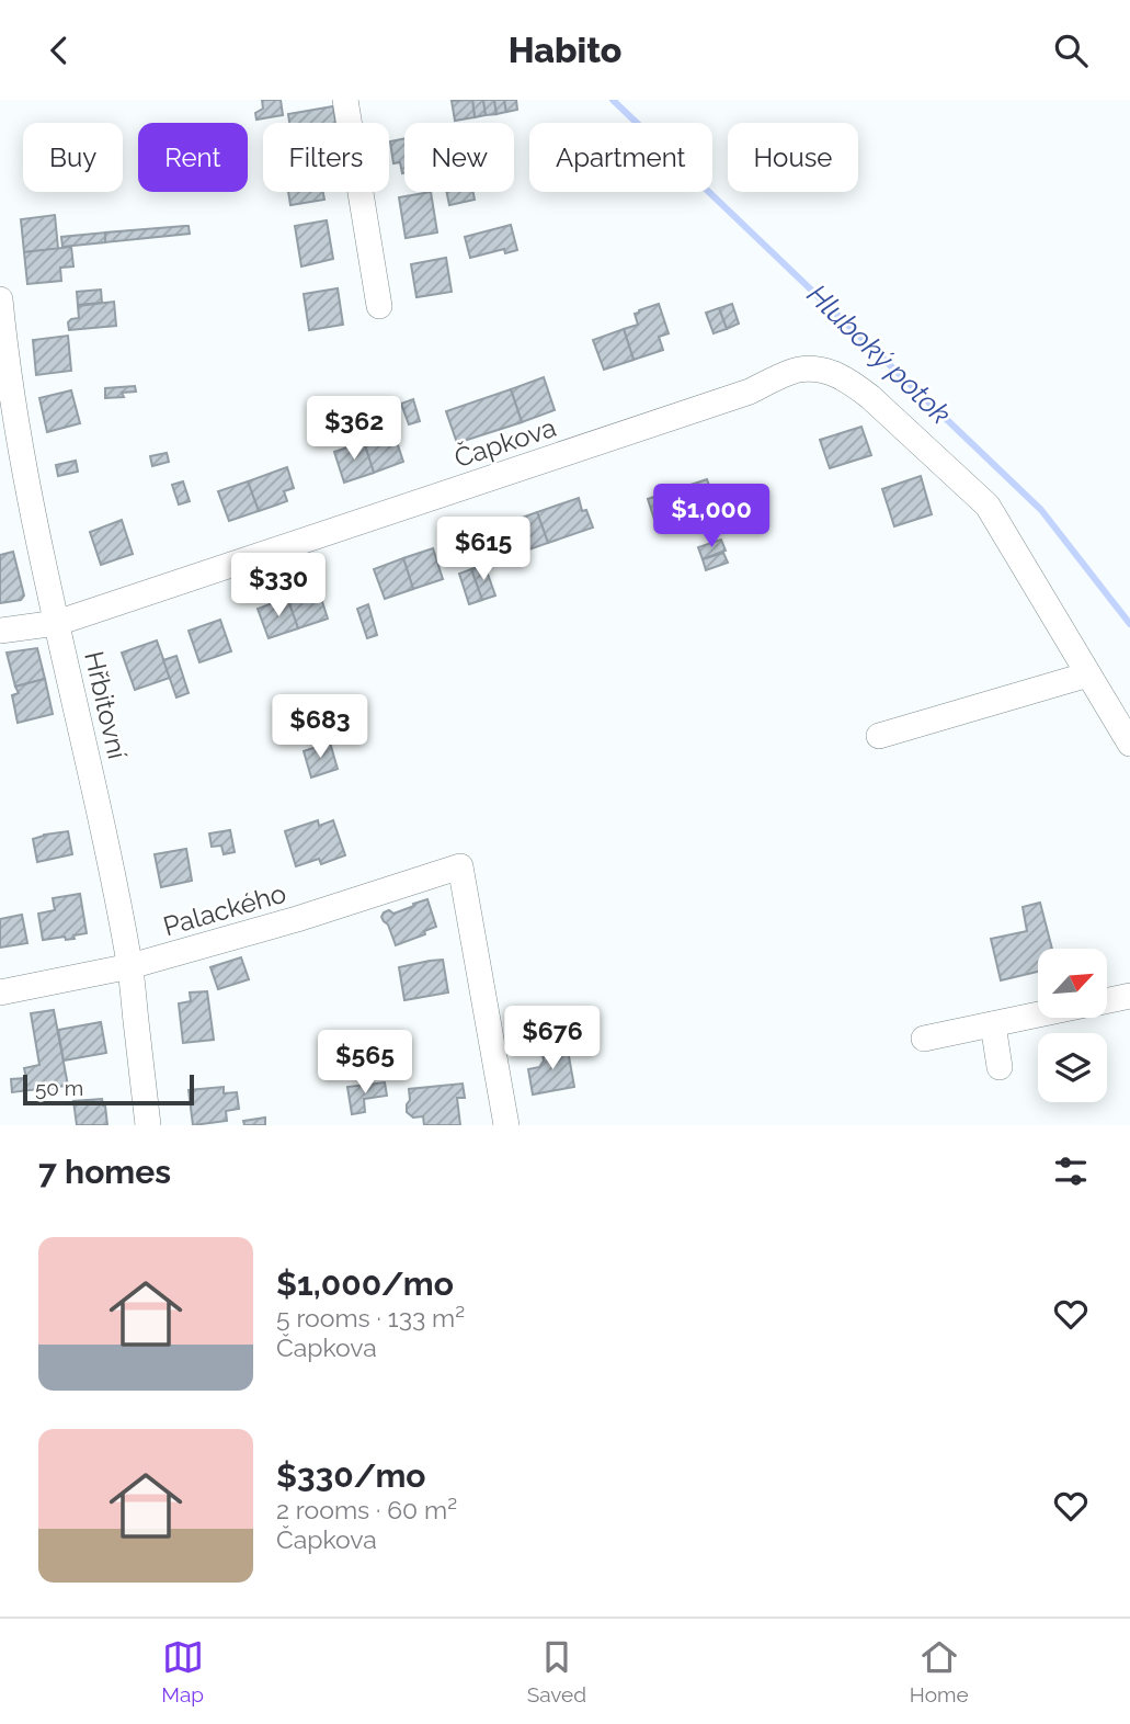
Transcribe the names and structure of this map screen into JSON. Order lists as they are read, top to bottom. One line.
{"streets":{"street":["Čapkova","Hřbitovní","Palackého"]},"crossings":[["Čapkova","Hřbitovní"],["Hřbitovní","Palackého"]],"water":["Hluboký potok"],"scale_bar":"50 m","north":"top right","page":{"header":"Habito","chip":["Buy","Rent","Filters","New","Apartment","House"],"price":["$362","$1,000","$615","$330","$683","$676","$565"],"scale":"50 m","heading":"7 homes","list":[{"name":"$1,000/mo","note":"5 rooms · 133 m² · Čapkova"},{"name":"$330/mo","note":"2 rooms · 60 m² · Čapkova"}],"tabs":["Map","Saved","Home"]}}
